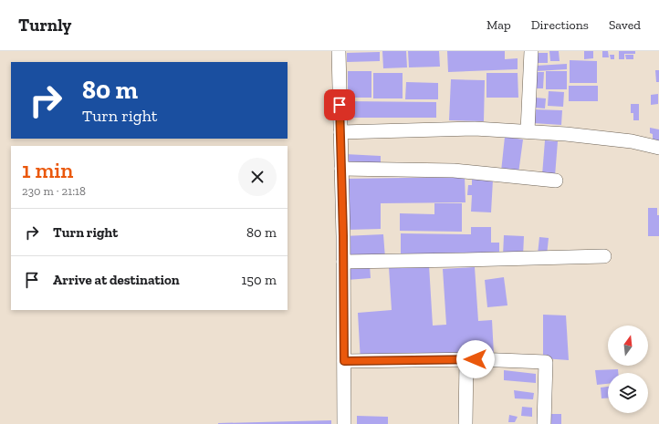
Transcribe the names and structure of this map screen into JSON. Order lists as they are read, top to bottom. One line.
{"north":"top","page":{"header":"Turnly","nav":["Map","Directions","Saved"],"turn":["80 m","Turn right"],"heading":["1 min","230 m · 21:18"],"list":[{"name":"Turn right","value":"80 m"},{"name":"Arrive at destination","value":"150 m"}]}}
